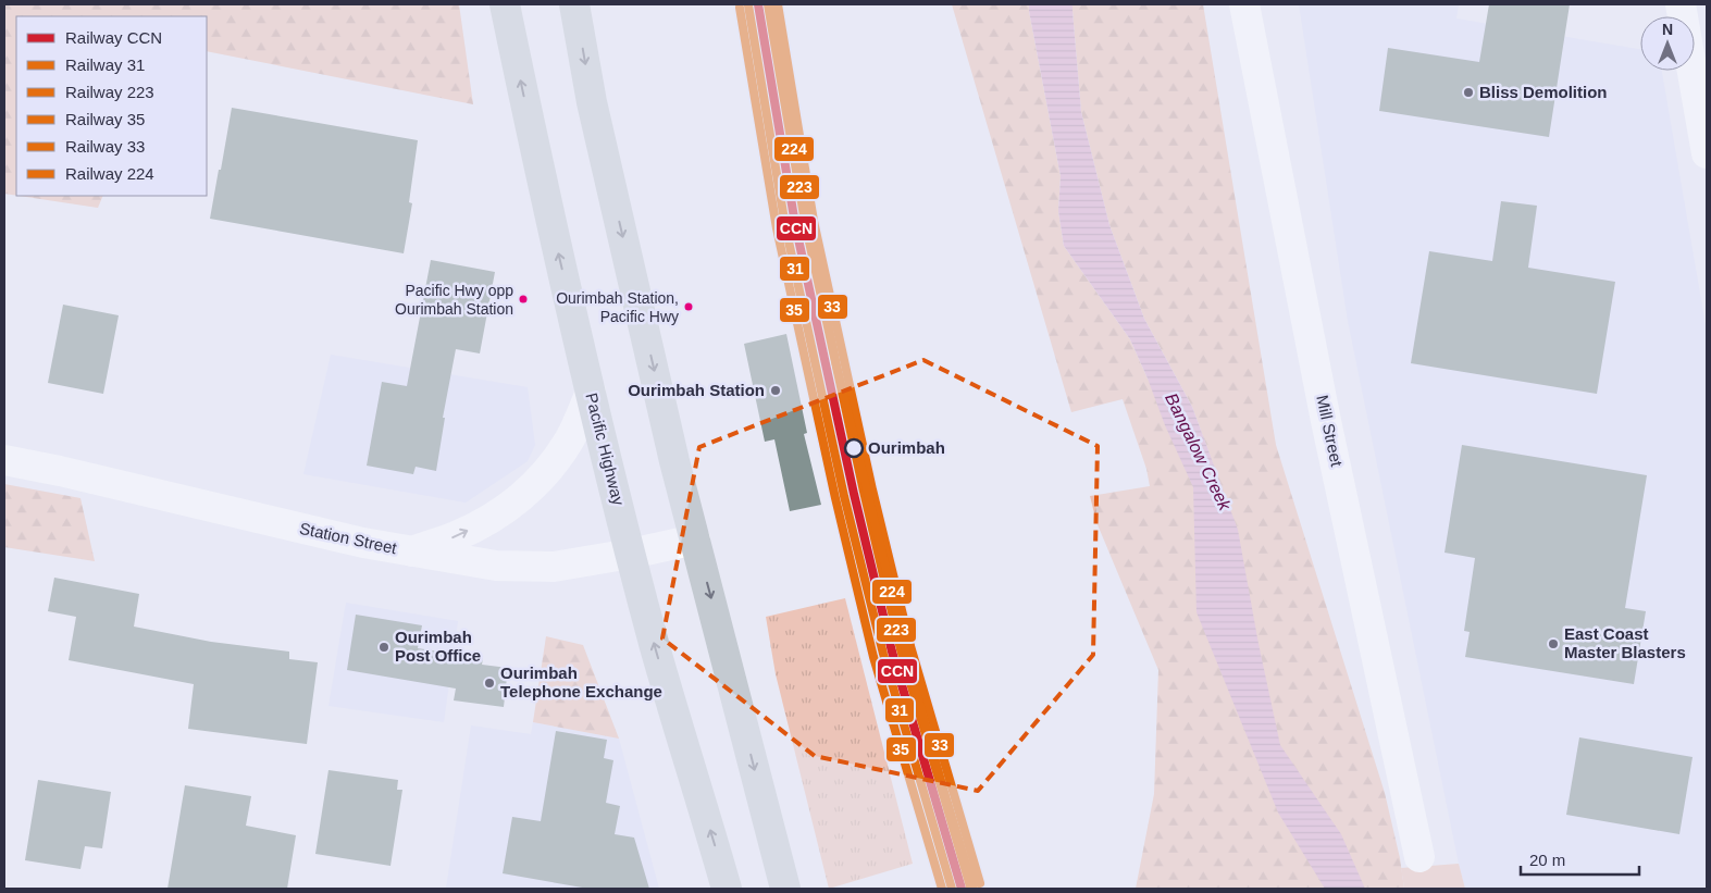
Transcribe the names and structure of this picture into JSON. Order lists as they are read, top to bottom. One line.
{"streets":{"main road":["Pacific Highway"],"street":["Mill Street","Station Street"]},"crossings":[["Pacific Highway","Station Street"]],"water":["Bangalow Creek"],"places":["Bliss Demolition","Pacific Hwy opp Ourimbah Station","Ourimbah Station, Pacific Hwy","Ourimbah Station","Ourimbah","East Coast Master Blasters","Ourimbah Post Office","Ourimbah Telephone Exchange"],"lines":["rail line CCN","rail line 223","rail line 33","rail line 31","rail line 224","rail line 35"],"legend":["Railway CCN","Railway 31","Railway 223","Railway 35","Railway 33","Railway 224"],"scale_bar":"20 m","north":"top"}
